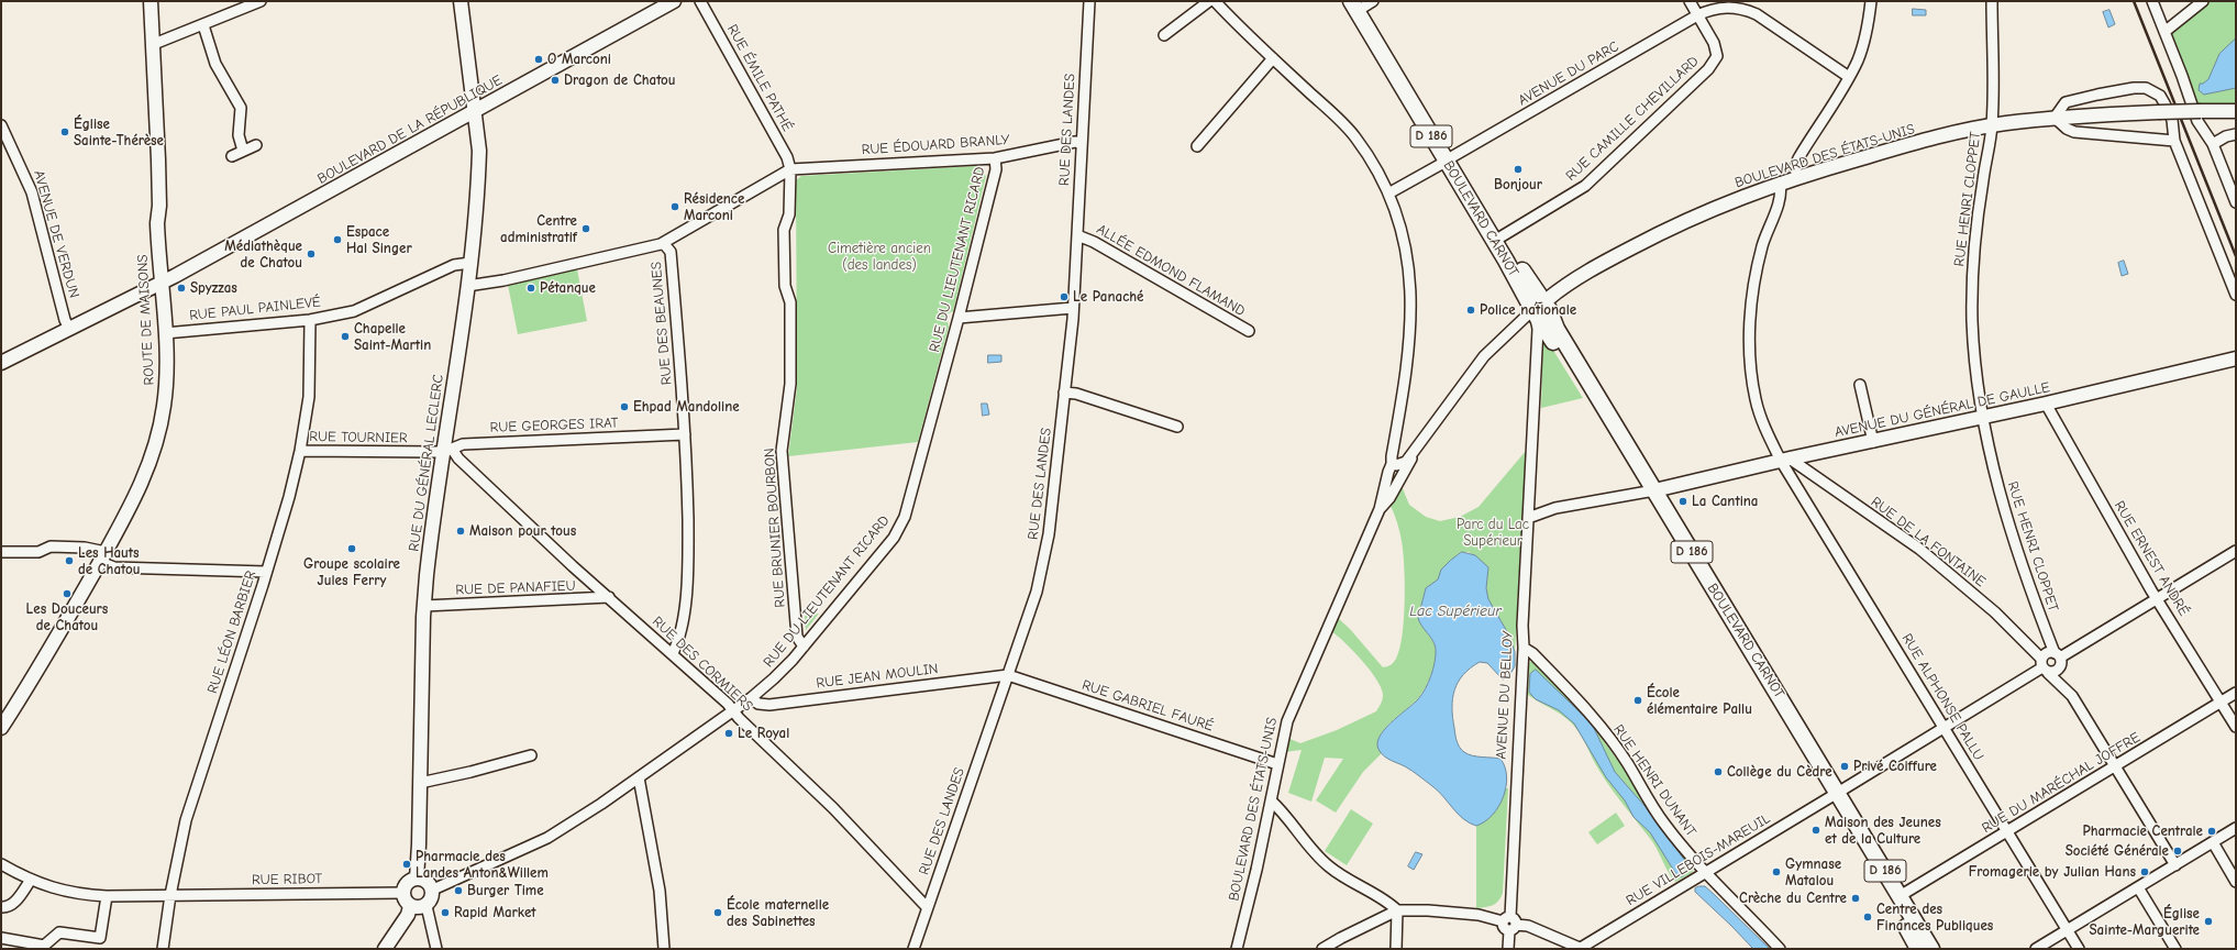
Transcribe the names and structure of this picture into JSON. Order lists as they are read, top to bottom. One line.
{"streets":{"main road":["D 186","BOULEVARD CARNOT"],"street":["AVENUE DU PARC","RUE ÉMILE PATHÉ","RUE CAMILLE CHEVILLARD","BOULEVARD DE LA RÉPUBLIQUE","RUE DES LANDES","RUE ÉDOUARD BRANLY","BOULEVARD DES ÉTATS-UNIS","RUE HENRI CLOPPET","AVENUE DE VERDUN","RUE DU LIEUTENANT RICARD","ALLÉE EDMOND FLAMAND","RUE PAUL PAINLEVÉ","ROUTE DE MAISONS","RUE DES BEAUNES","AVENUE DU GÉNÉRAL DE GAULLE","RUE GEORGES IRAT","RUE TOURNIER","RUE DU GÉNÉRAL LECLERC","RUE BRUNIER BOURBON","RUE DE LA FONTAINE","RUE ERNEST ANDRÉ","RUE DE PANAFIEU","RUE LÉON BARBIER","RUE DES CORMIERS","RUE JEAN MOULIN","AVENUE DU BELLOY","RUE ALPHONSE PALLU","RUE GABRIEL FAURÉ","RUE HENRI DUNANT","RUE DU MARÉCHAL JOFFRE","RUE VILLEBOIS-MAREUIL","RUE RIBOT"]},"crossings":[["AVENUE DU PARC","RUE CAMILLE CHEVILLARD"],["AVENUE DU PARC","D 186"],["AVENUE DU PARC","BOULEVARD CARNOT"],["RUE ÉMILE PATHÉ","RUE ÉDOUARD BRANLY"],["RUE ÉMILE PATHÉ","RUE BRUNIER BOURBON"],["RUE CAMILLE CHEVILLARD","D 186"],["RUE CAMILLE CHEVILLARD","BOULEVARD CARNOT"],["BOULEVARD DE LA RÉPUBLIQUE","AVENUE DE VERDUN"],["BOULEVARD DE LA RÉPUBLIQUE","ROUTE DE MAISONS"],["BOULEVARD DE LA RÉPUBLIQUE","RUE DU GÉNÉRAL LECLERC"],["RUE DES LANDES","RUE ÉDOUARD BRANLY"],["RUE DES LANDES","ALLÉE EDMOND FLAMAND"],["RUE DES LANDES","RUE DES CORMIERS"],["RUE DES LANDES","RUE JEAN MOULIN"],["RUE DES LANDES","RUE GABRIEL FAURÉ"],["D 186","BOULEVARD CARNOT"],["RUE ÉDOUARD BRANLY","RUE DU LIEUTENANT RICARD"],["RUE ÉDOUARD BRANLY","RUE BRUNIER BOURBON"],["BOULEVARD DES ÉTATS-UNIS","RUE HENRI CLOPPET"],["BOULEVARD DES ÉTATS-UNIS","BOULEVARD CARNOT"],["BOULEVARD DES ÉTATS-UNIS","AVENUE DU BELLOY"],["BOULEVARD DES ÉTATS-UNIS","RUE ALPHONSE PALLU"],["BOULEVARD DES ÉTATS-UNIS","RUE GABRIEL FAURÉ"],["RUE HENRI CLOPPET","AVENUE DU GÉNÉRAL DE GAULLE"],["RUE HENRI CLOPPET","RUE DE LA FONTAINE"],["RUE HENRI CLOPPET","RUE DU MARÉCHAL JOFFRE"],["RUE HENRI CLOPPET","RUE VILLEBOIS-MAREUIL"],["BOULEVARD CARNOT","AVENUE DU GÉNÉRAL DE GAULLE"],["BOULEVARD CARNOT","AVENUE DU BELLOY"],["BOULEVARD CARNOT","RUE DU MARÉCHAL JOFFRE"],["BOULEVARD CARNOT","RUE VILLEBOIS-MAREUIL"],["RUE DU LIEUTENANT RICARD","RUE DU GÉNÉRAL LECLERC"],["RUE DU LIEUTENANT RICARD","RUE BRUNIER BOURBON"],["RUE DU LIEUTENANT RICARD","RUE DES CORMIERS"],["RUE DU LIEUTENANT RICARD","RUE JEAN MOULIN"],["RUE DU LIEUTENANT RICARD","RUE RIBOT"],["RUE PAUL PAINLEVÉ","ROUTE DE MAISONS"],["RUE PAUL PAINLEVÉ","RUE DU GÉNÉRAL LECLERC"],["RUE PAUL PAINLEVÉ","RUE LÉON BARBIER"],["RUE DES BEAUNES","RUE GEORGES IRAT"],["RUE DES BEAUNES","RUE DU GÉNÉRAL LECLERC"],["RUE DES BEAUNES","RUE DES CORMIERS"],["AVENUE DU GÉNÉRAL DE GAULLE","RUE DE LA FONTAINE"],["AVENUE DU GÉNÉRAL DE GAULLE","RUE ERNEST ANDRÉ"],["AVENUE DU GÉNÉRAL DE GAULLE","RUE ALPHONSE PALLU"],["RUE GEORGES IRAT","RUE TOURNIER"],["RUE GEORGES IRAT","RUE DU GÉNÉRAL LECLERC"],["RUE GEORGES IRAT","RUE DES CORMIERS"],["RUE TOURNIER","RUE DU GÉNÉRAL LECLERC"],["RUE TOURNIER","RUE LÉON BARBIER"],["RUE TOURNIER","RUE DES CORMIERS"],["RUE DU GÉNÉRAL LECLERC","RUE DE PANAFIEU"],["RUE DU GÉNÉRAL LECLERC","RUE DES CORMIERS"],["RUE DU GÉNÉRAL LECLERC","RUE RIBOT"],["RUE DE LA FONTAINE","RUE ALPHONSE PALLU"],["RUE DE LA FONTAINE","RUE VILLEBOIS-MAREUIL"],["RUE ERNEST ANDRÉ","RUE DU MARÉCHAL JOFFRE"],["RUE DE PANAFIEU","RUE DES CORMIERS"],["RUE LÉON BARBIER","RUE RIBOT"],["RUE JEAN MOULIN","RUE GABRIEL FAURÉ"],["AVENUE DU BELLOY","RUE HENRI DUNANT"],["RUE ALPHONSE PALLU","RUE DU MARÉCHAL JOFFRE"],["RUE ALPHONSE PALLU","RUE VILLEBOIS-MAREUIL"],["RUE HENRI DUNANT","RUE VILLEBOIS-MAREUIL"]],"water":["Lac Supérieur"],"parks":["Cimetière ancien (des landes)","Parc du Lac Supérieur"],"places":["O Marconi","Dragon de Chatou","Église Sainte-Thérèse","Bonjour","Résidence Marconi","Centre administratif","Espace Hal Singer","Médiathèque de Chatou","Spyzzas","Pétanque","Le Panaché","Police nationale","Chapelle Saint-Martin","Ehpad Mandoline","La Cantina","Maison pour tous","Groupe scolaire Jules Ferry","Les Hauts de Chatou","Les Douceurs de Chatou","École élémentaire Pallu","Le Royal","Privé Coiffure","Collège du Cèdre","Maison des Jeunes et de la Culture","Pharmacie Centrale","Société Générale","Pharmacie des Landes Anton&Willem","Gymnase Matalou","Fromagerie by Julian Hans","Burger Time","Crèche du Centre","Rapid Market","École maternelle des Sabinettes","Centre des Finances Publiques","Église Sainte-Marguerite"]}
